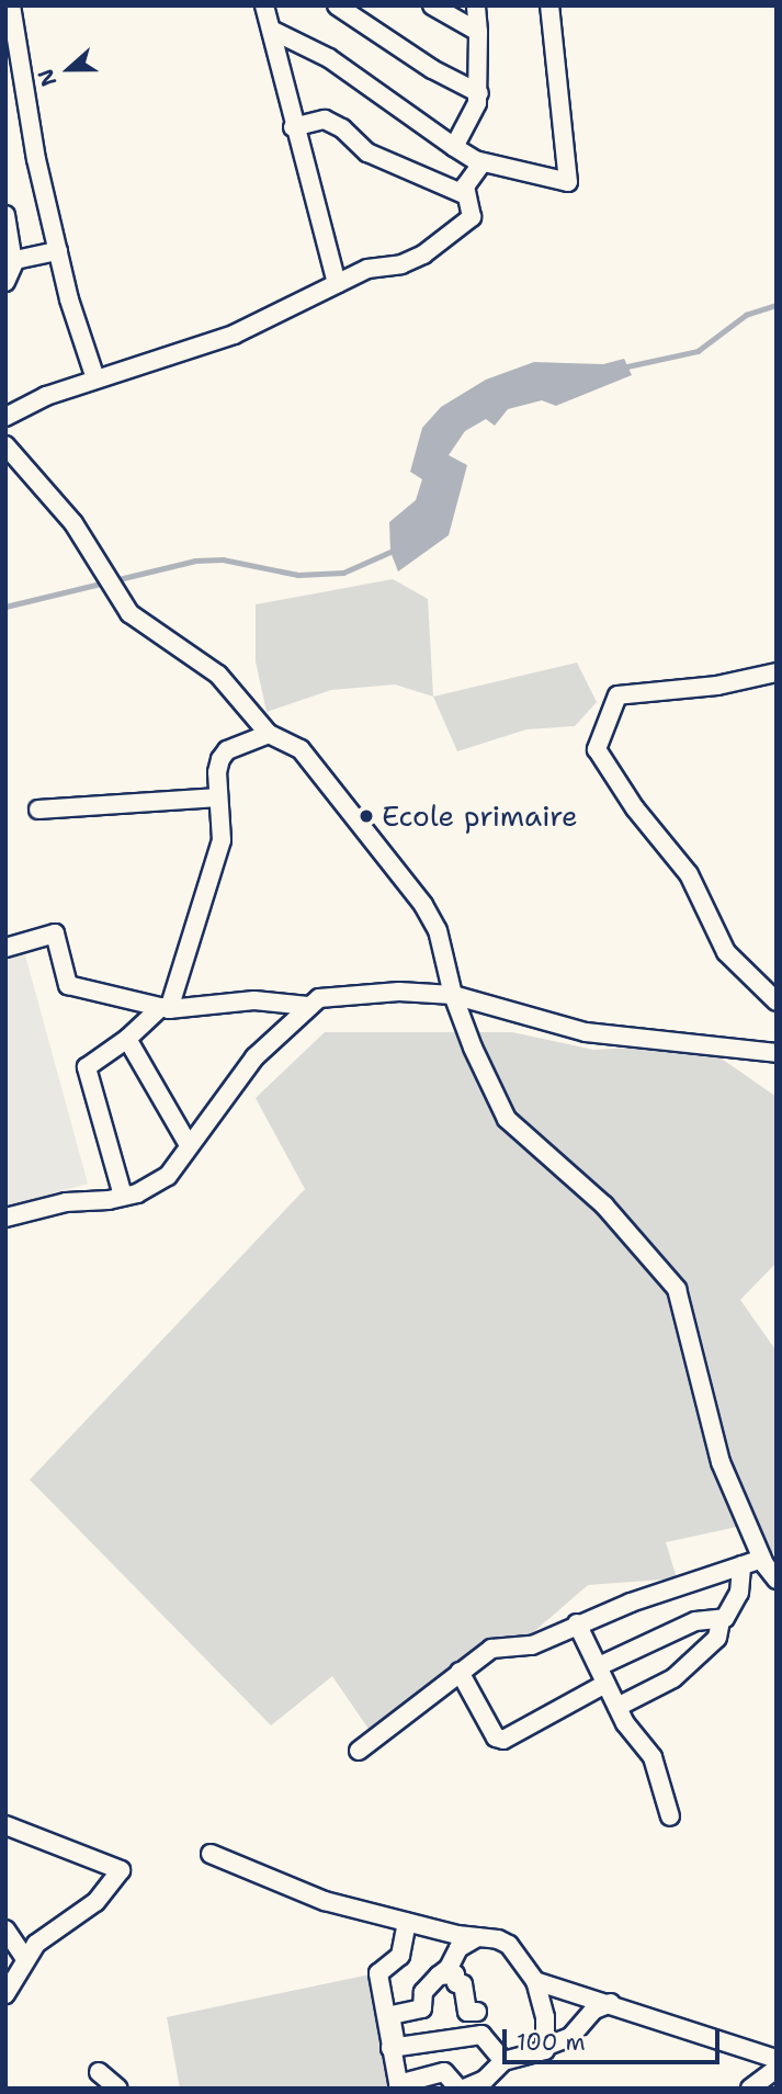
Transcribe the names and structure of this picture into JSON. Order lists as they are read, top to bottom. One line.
{"places":["Ecole primaire"],"scale_bar":"100 m","north":"left"}
